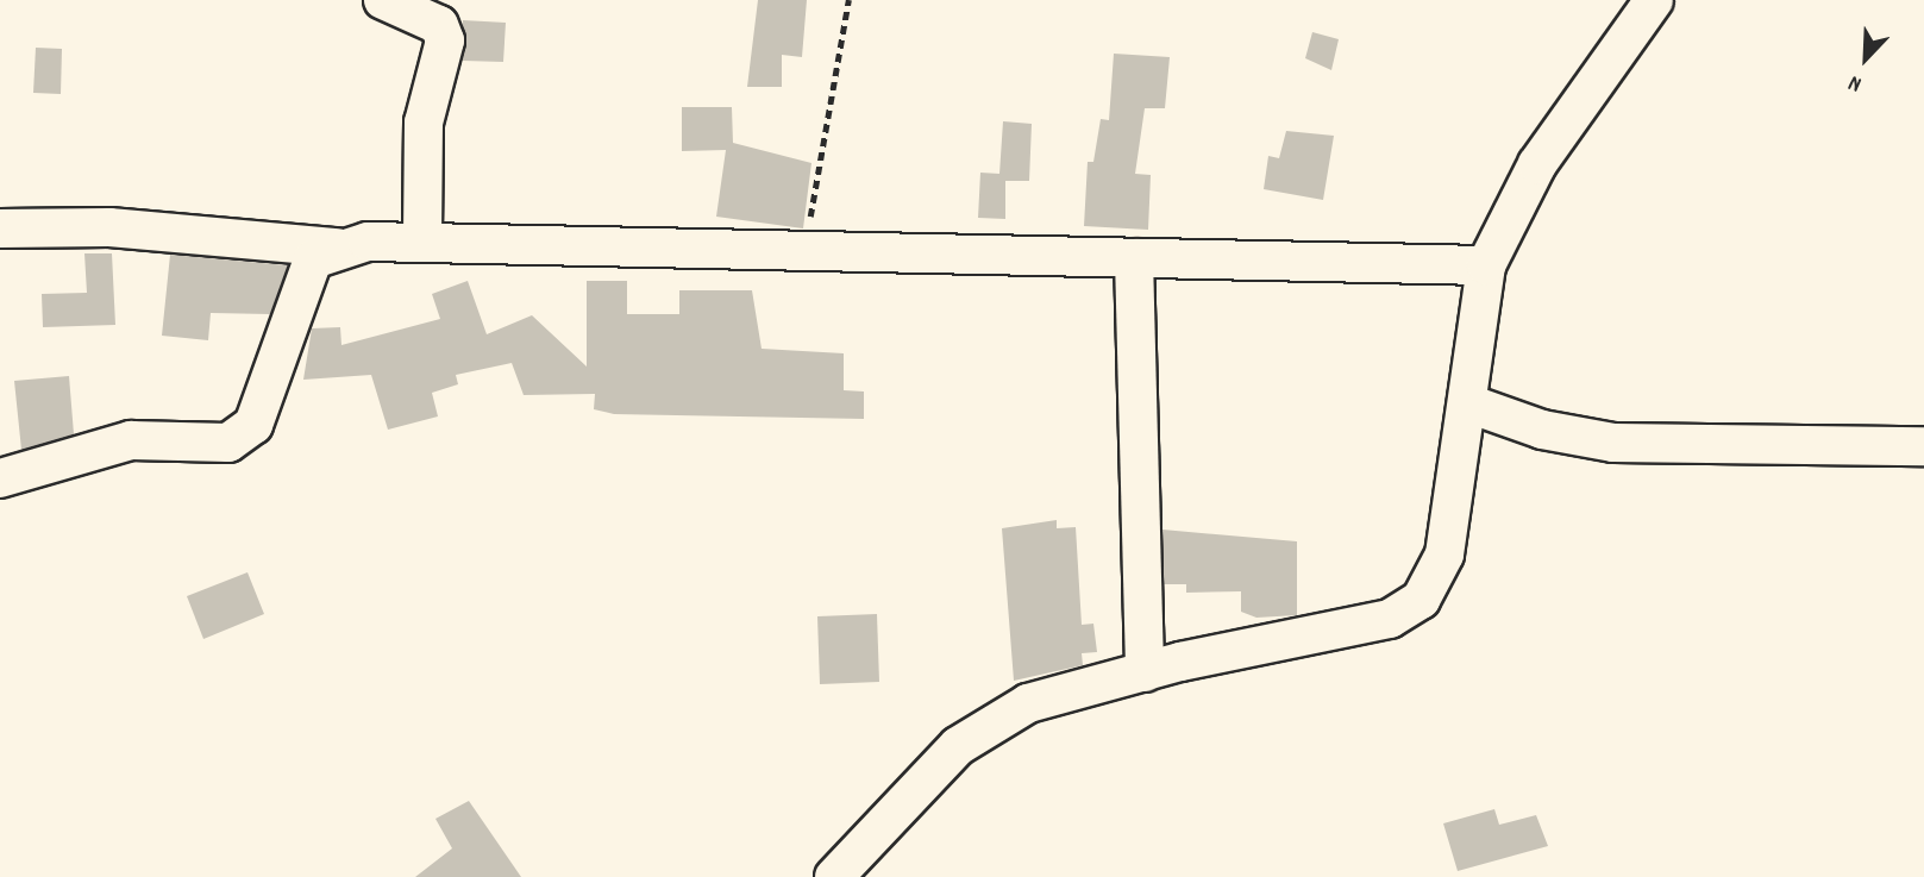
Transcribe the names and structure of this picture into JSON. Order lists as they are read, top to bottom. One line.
{"north":"bottom left"}
